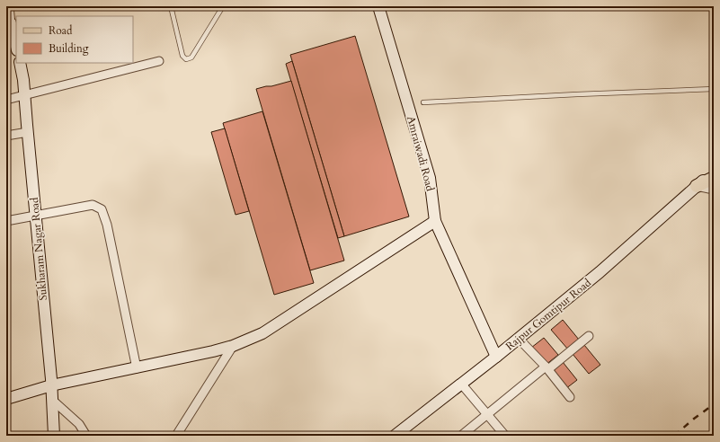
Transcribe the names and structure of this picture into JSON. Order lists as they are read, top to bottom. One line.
{"streets":{"street":["Amraiwadi Road","Sukharam Nagar Road","Rajpur Gomtipur Road"]},"crossings":[["Amraiwadi Road","Rajpur Gomtipur Road"]],"legend":["Road","Building"]}
